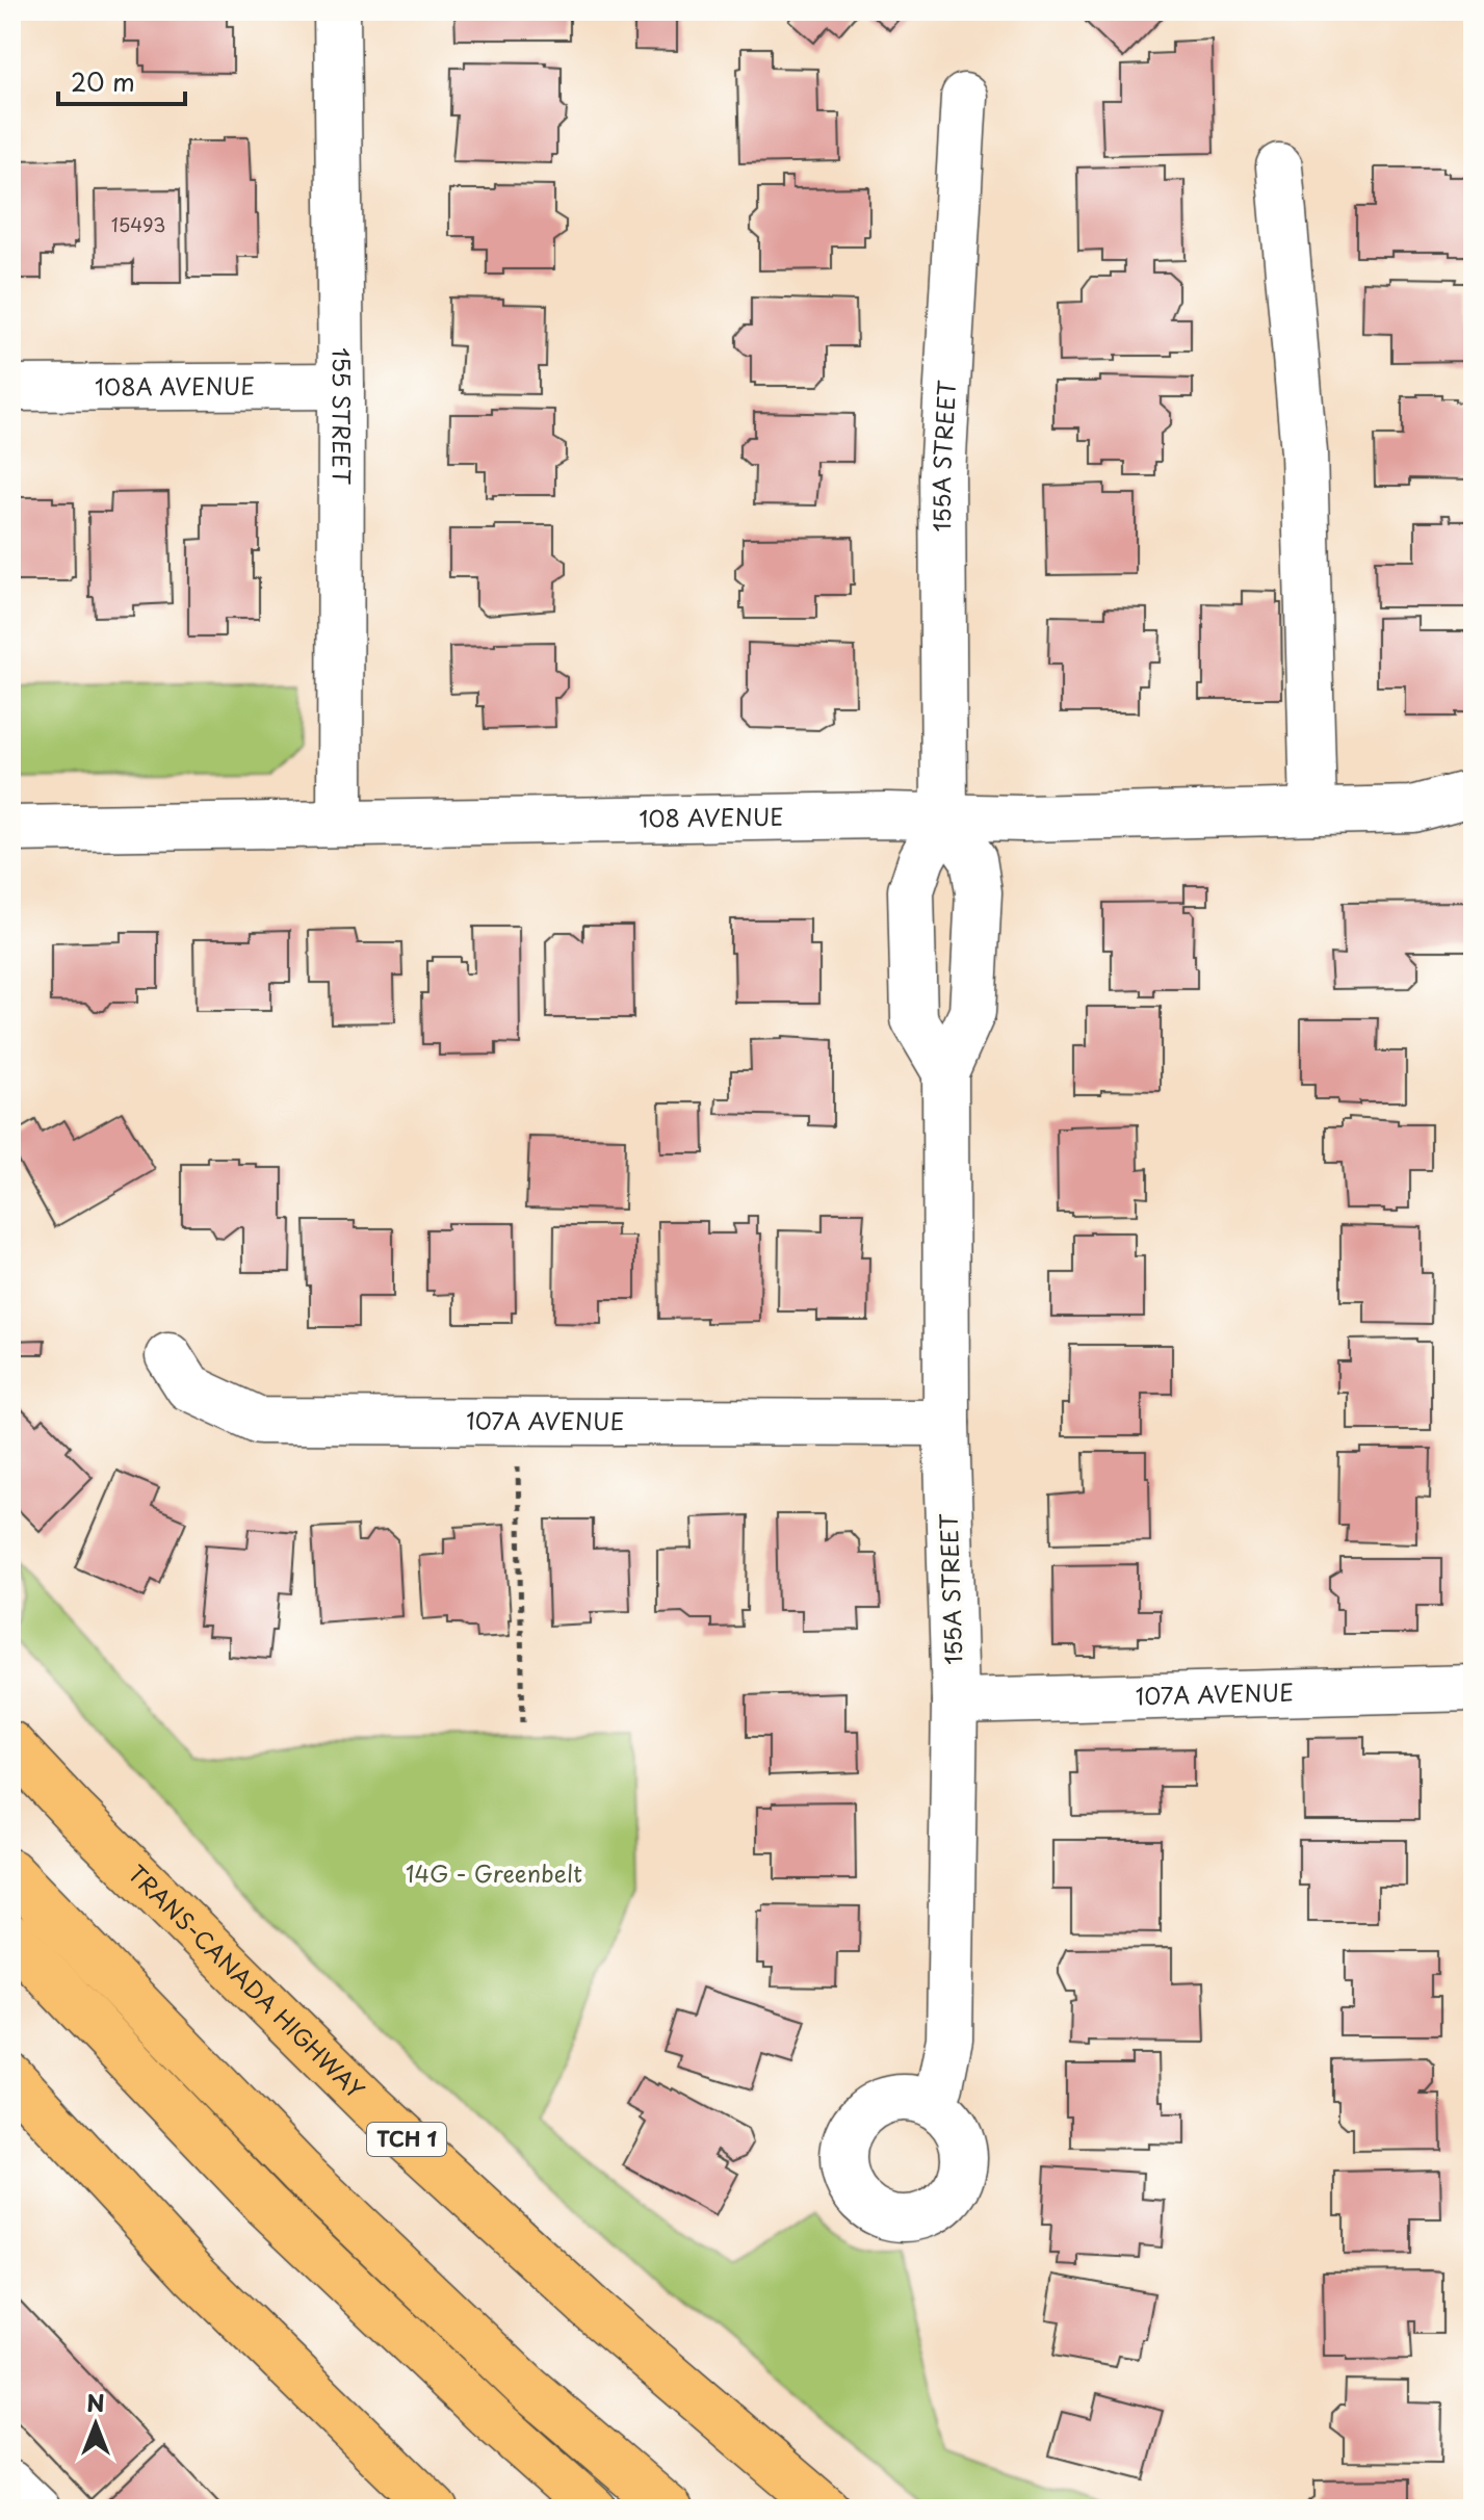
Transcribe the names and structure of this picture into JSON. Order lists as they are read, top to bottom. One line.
{"streets":{"highway":["TRANS-CANADA HIGHWAY","TCH 1"],"street":["108A AVENUE","155 STREET","155A STREET","108 AVENUE","107A AVENUE"]},"crossings":[["108A AVENUE","155 STREET"],["155 STREET","108 AVENUE"],["155A STREET","108 AVENUE"],["155A STREET","107A AVENUE"]],"parks":["14G - Greenbelt"],"house_numbers":["15493"],"scale_bar":"20 m","north":"top"}
